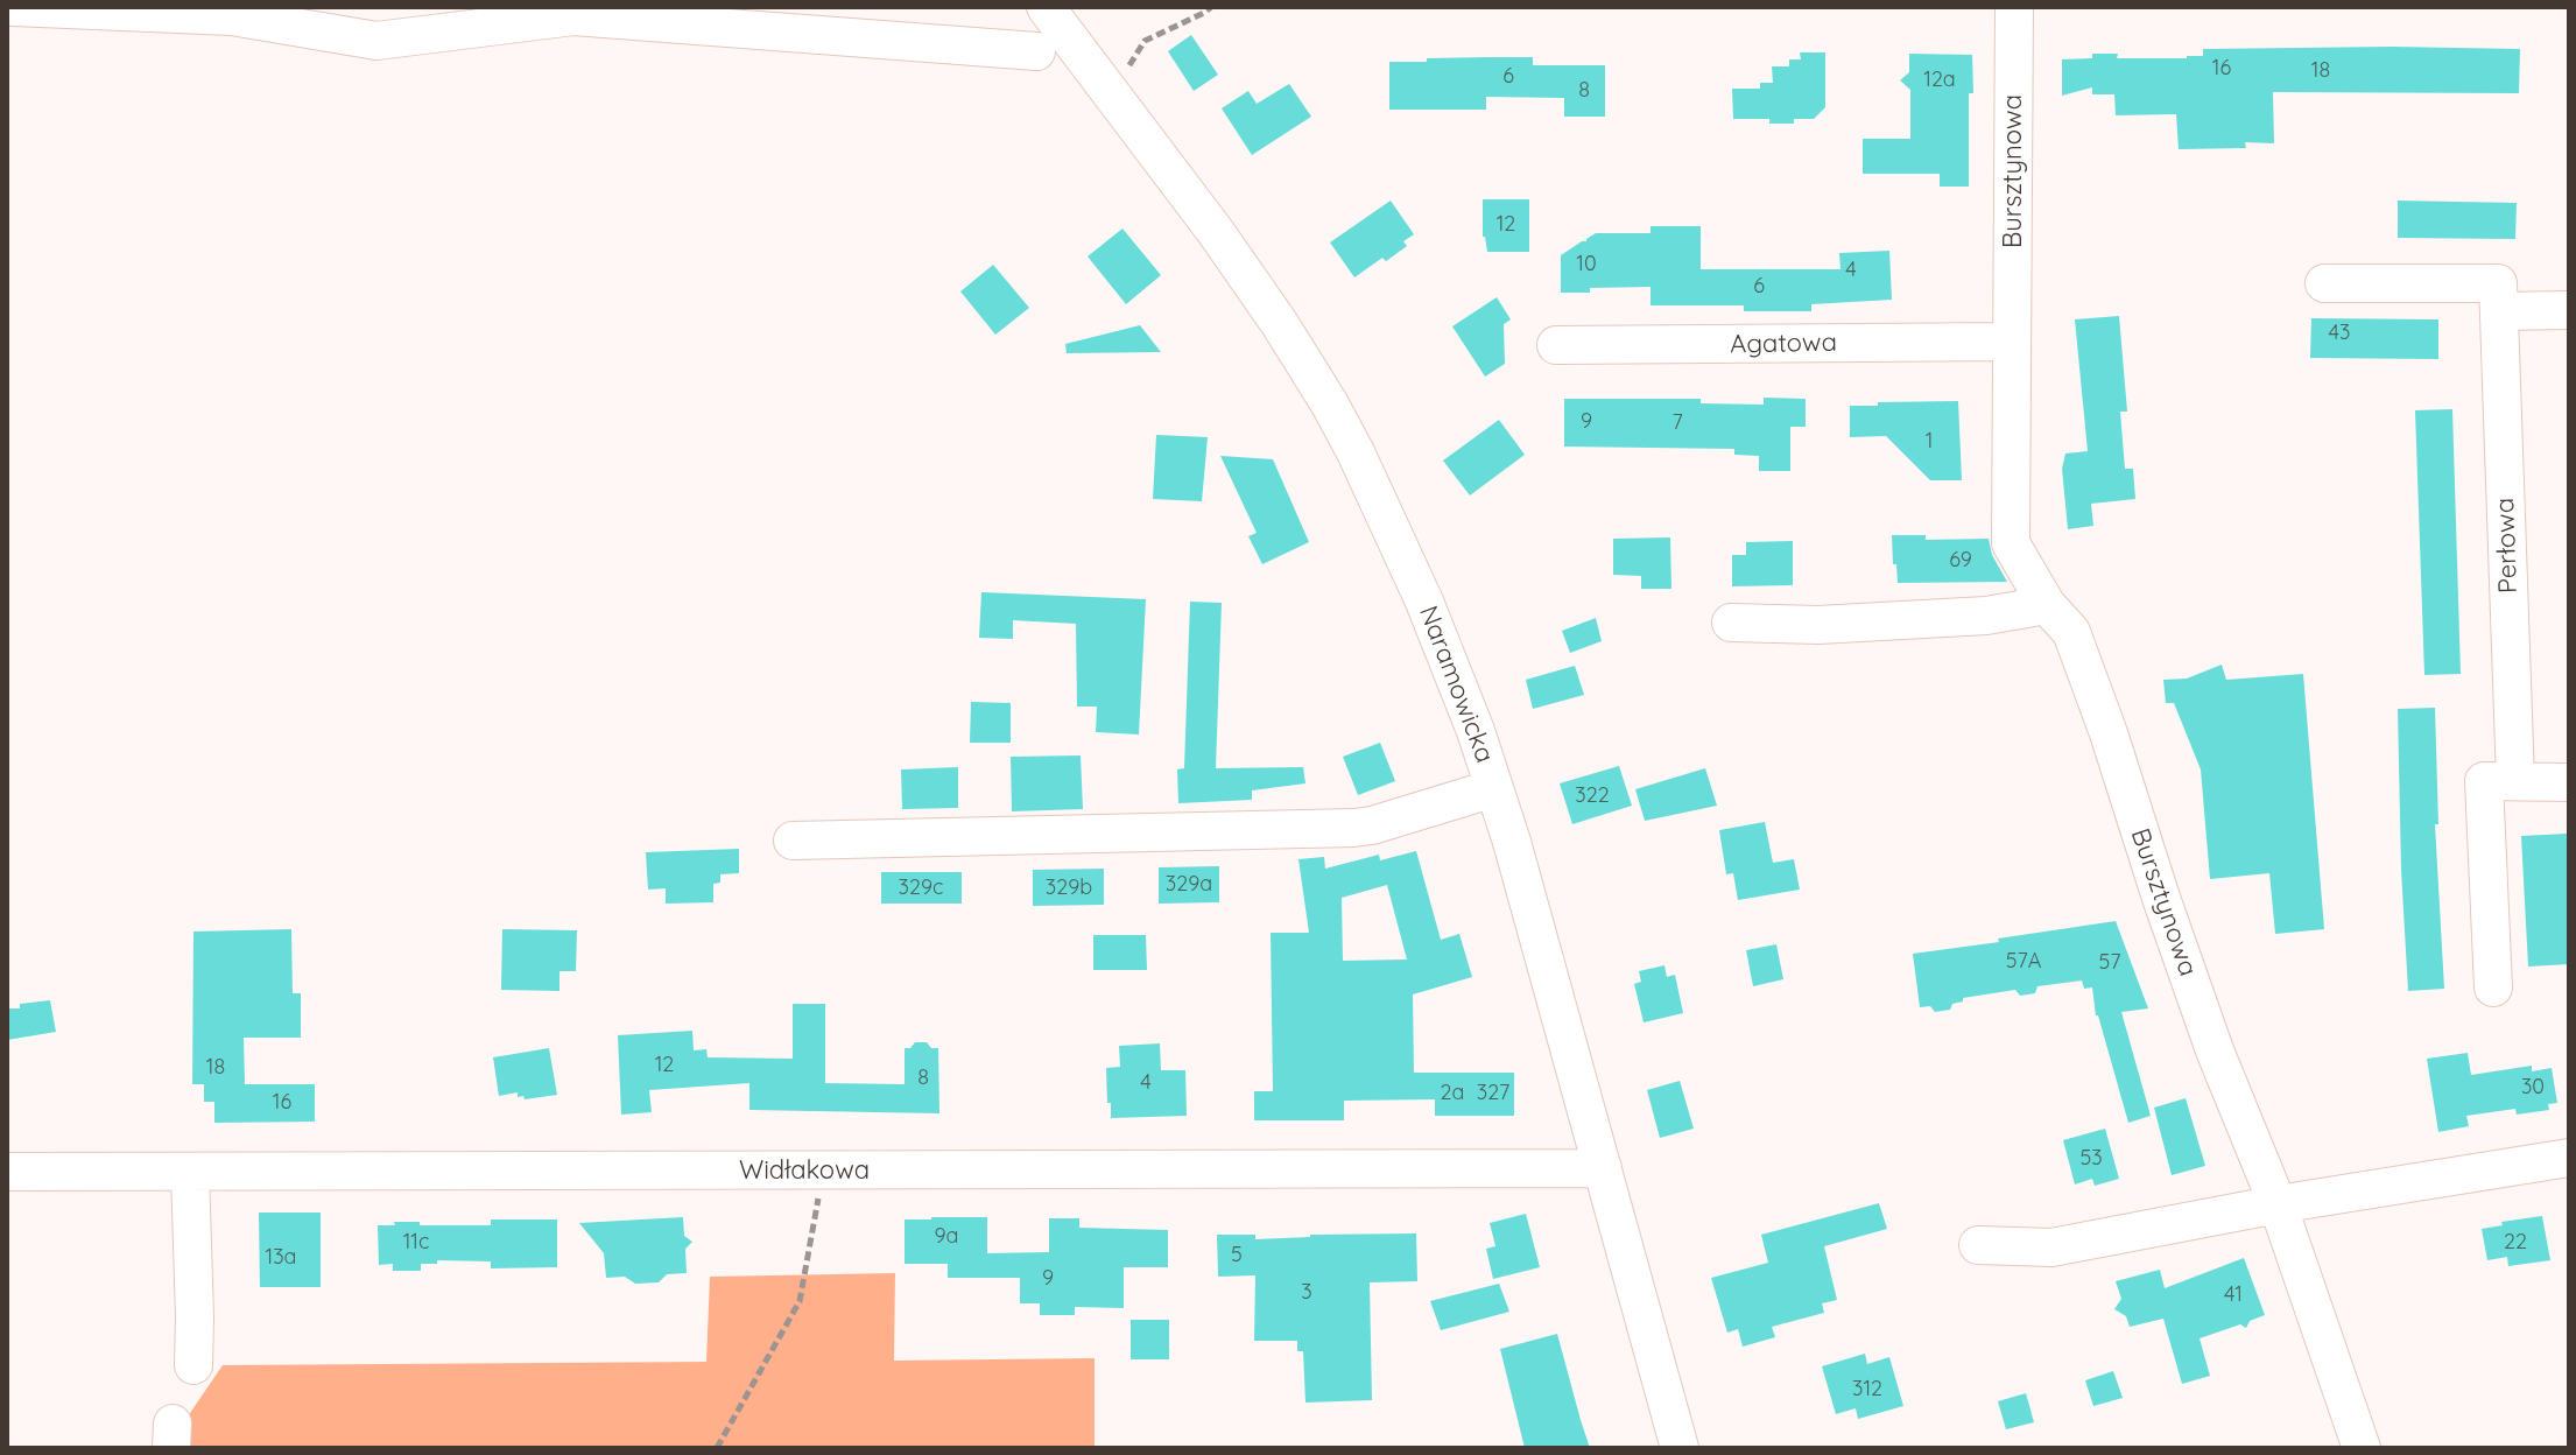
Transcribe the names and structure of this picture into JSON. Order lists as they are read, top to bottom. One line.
{"streets":{"street":["Bursztynowa","Agatowa","Perłowa","Naramowicka","Widłakowa"]},"crossings":[["Bursztynowa","Agatowa"],["Naramowicka","Widłakowa"]],"house_numbers":["16","18","6","12a","8","12","10","4","6","43","9","7","1","69","322","329a","329c","329b","57A","57","12","18","8","4","30","2a","327","16","53","9a","11c","22","5","13a","9","3","41","312"]}
